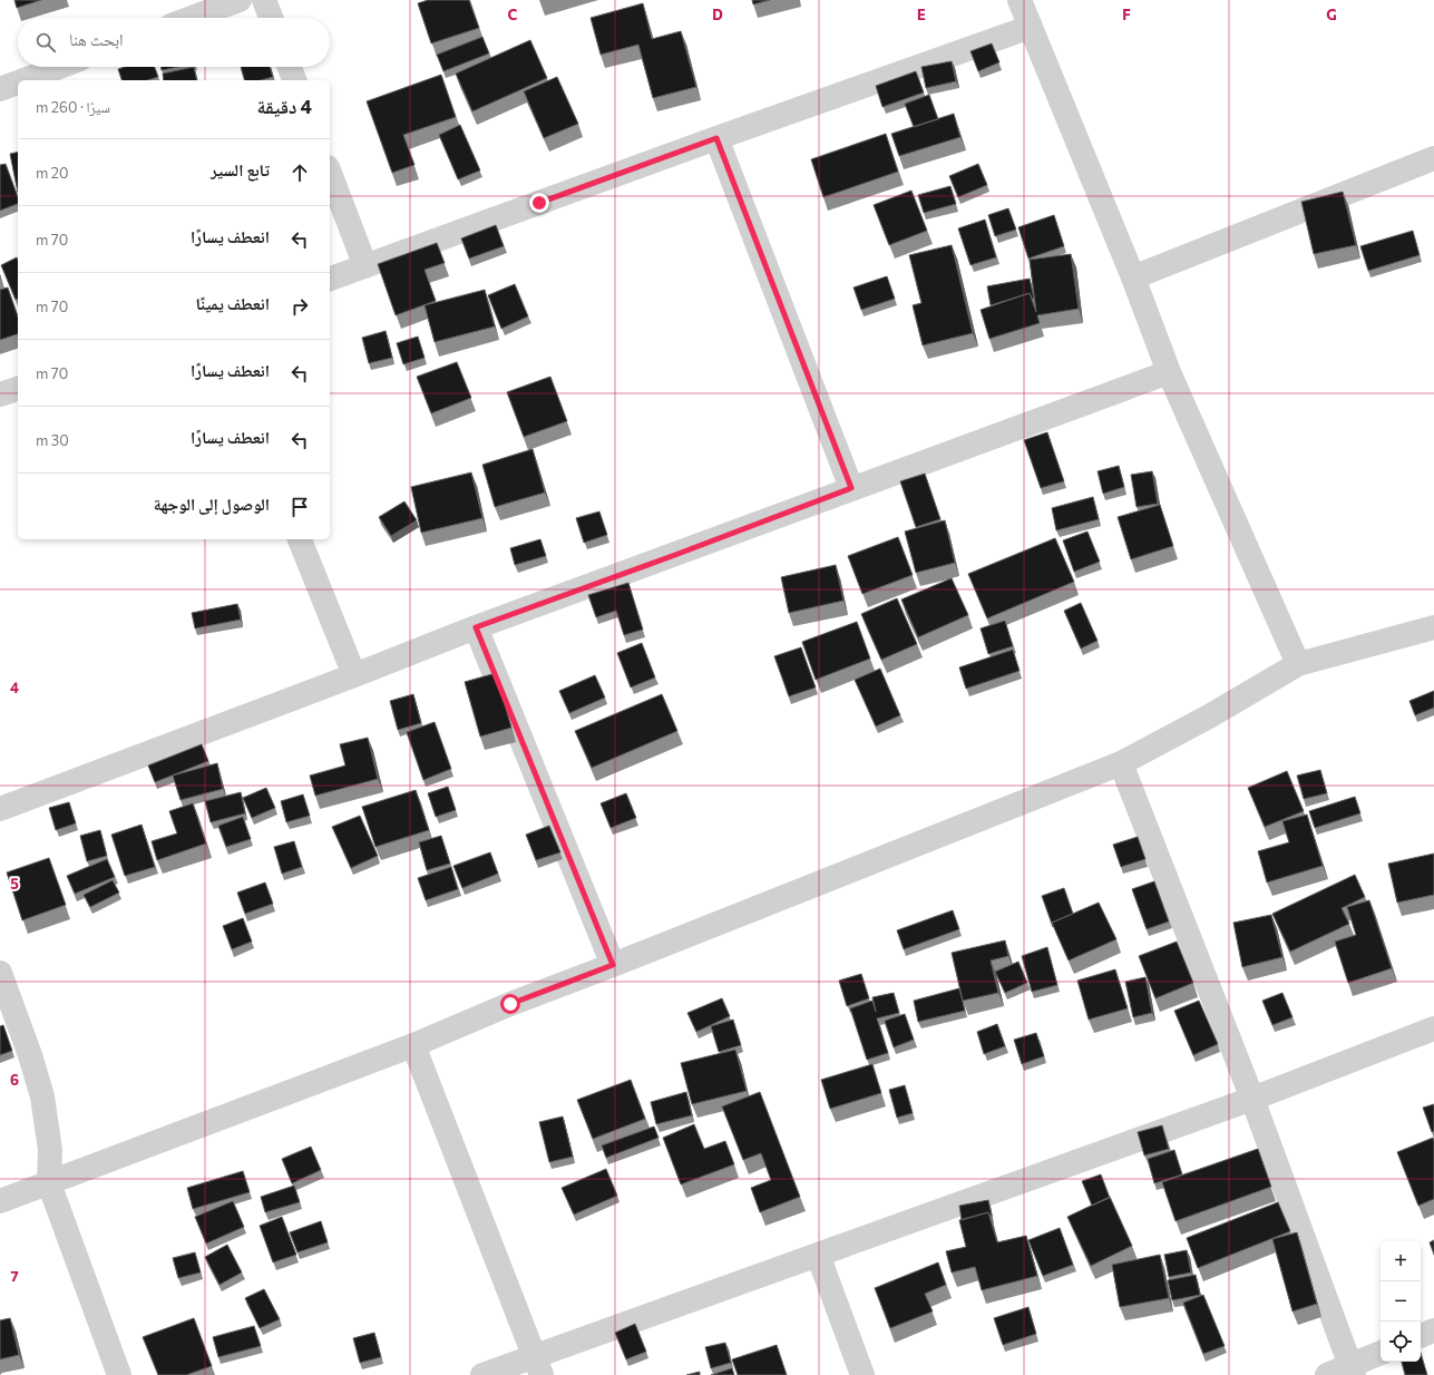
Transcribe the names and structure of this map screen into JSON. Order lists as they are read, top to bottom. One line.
{"page":{"search":"ابحث هنا","heading":["4 دقيقة","سيرًا · 260 m"],"list":[["تابع السير","20 m"],["انعطف يسارًا","70 m"],["انعطف يمينًا","70 m"],["انعطف يسارًا","70 m"],["انعطف يسارًا","30 m"],"الوصول إلى الوجهة"],"map_buttons":["+","−"]},"grid":{"columns":["C","D","E","F","G"],"rows":["4","5","6","7"]}}
